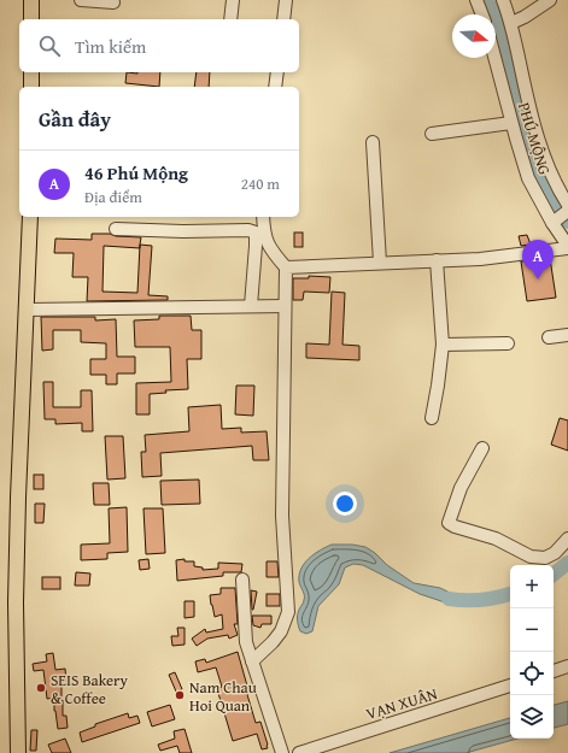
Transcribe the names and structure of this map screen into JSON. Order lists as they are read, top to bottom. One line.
{"streets":{"street":["PHÚ MỘNG","VẠN XUÂN"]},"places":["SEIS Bakery & Coffee","Nam Chau Hoi Quan"],"north":"right","page":{"search":"Tìm kiếm","heading":"Gần đây","list":[{"mark":"A","name":"46 Phú Mộng","note":"Địa điểm","value":"240 m"}],"pins":"A","map_buttons":["+","−"]}}
